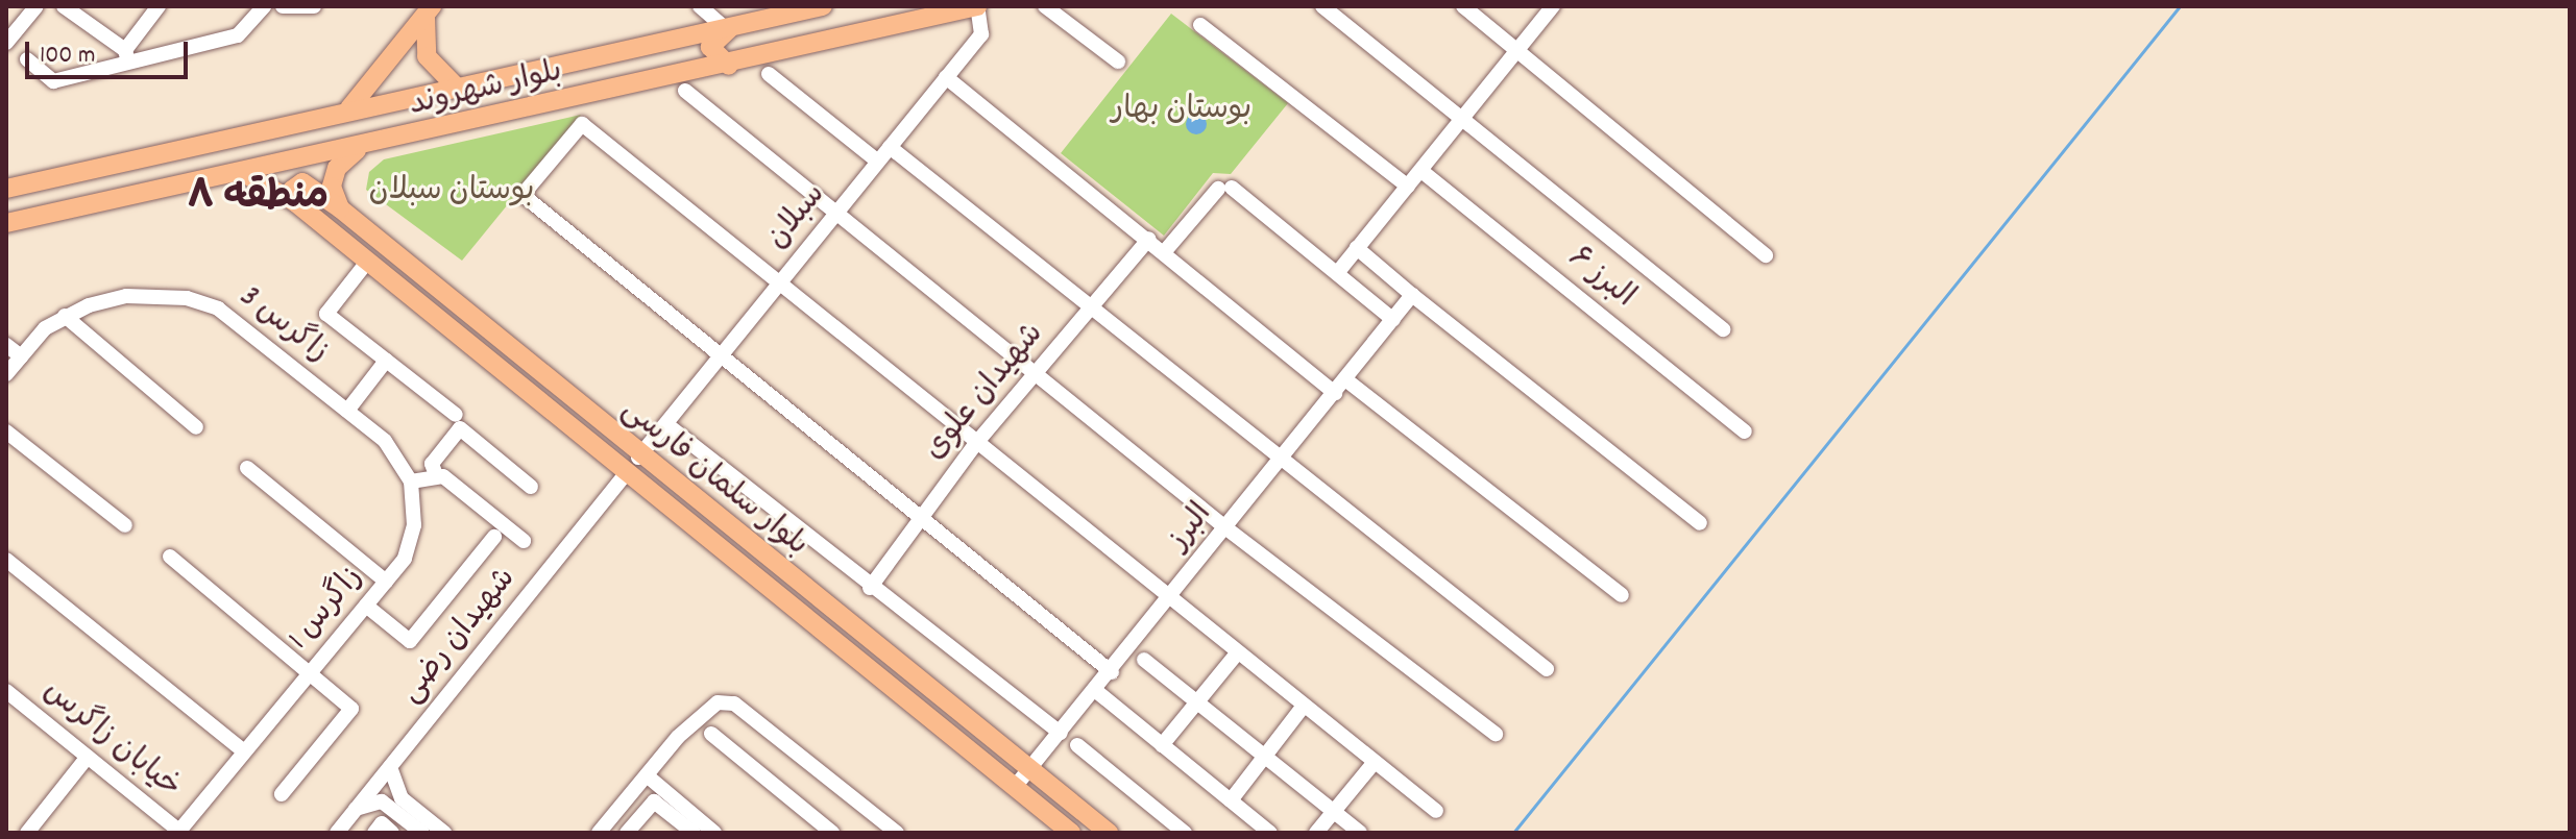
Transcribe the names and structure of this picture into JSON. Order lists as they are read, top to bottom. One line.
{"streets":{"main road":["بلوار شهروند","بلوار سلمان فارسی"],"street":["سبلان","البرز ۶","زاگرس 3","شهیدان علوی","البرز","زاگرس 1","شهیدان رضی","خیابان زاگرس"]},"crossings":[["بلوار شهروند","سبلان"],["بلوار شهروند","بلوار سلمان فارسی"],["سبلان","بلوار سلمان فارسی"],["زاگرس 3","زاگرس 1"],["بلوار سلمان فارسی","البرز"],["بلوار سلمان فارسی","شهیدان رضی"],["زاگرس 1","خیابان زاگرس"]],"districts":["منطقه ۸"],"parks":["بوستان بهار","بوستان سبلان"],"scale_bar":"100 m"}
